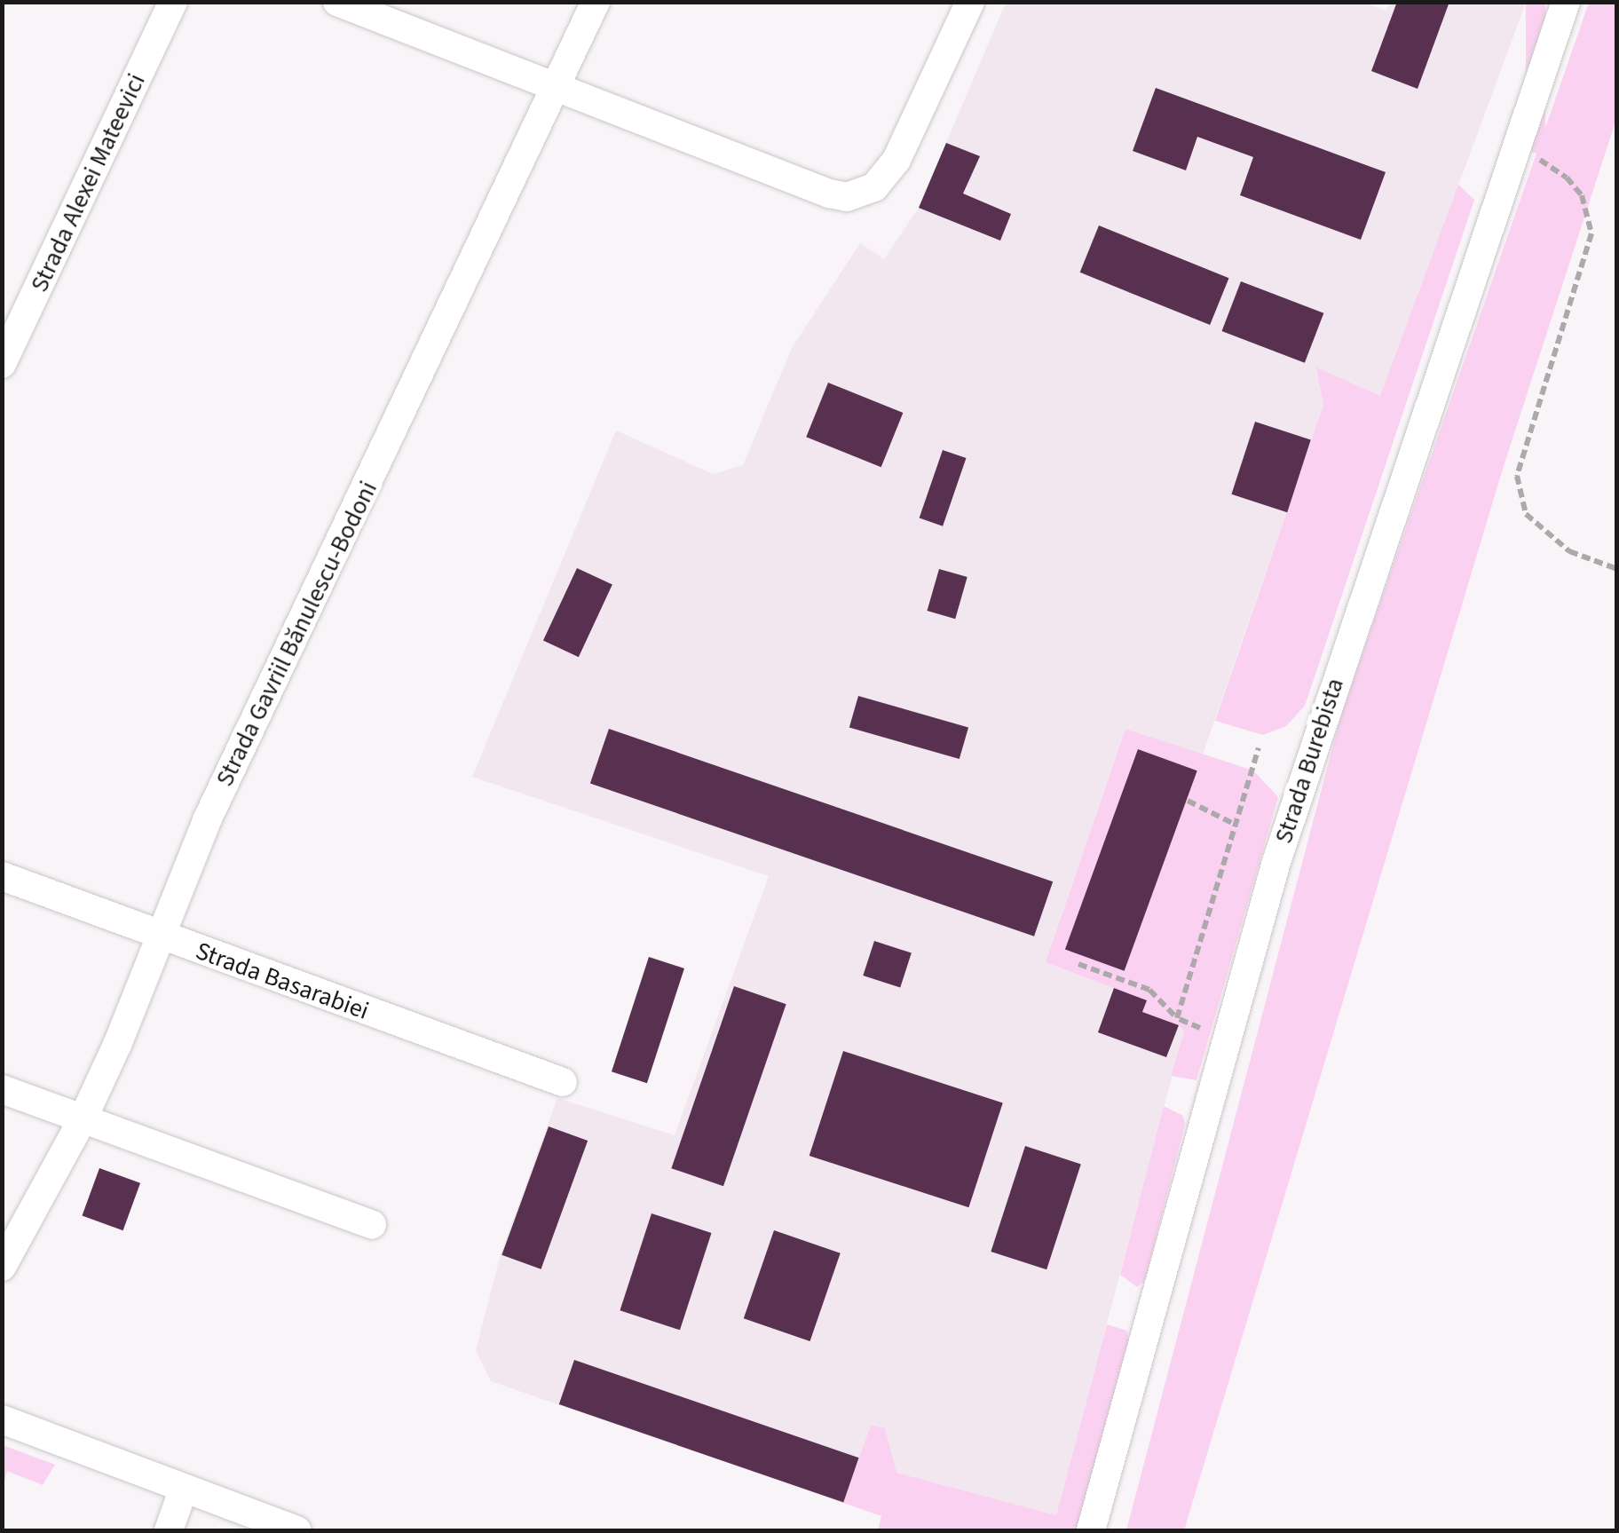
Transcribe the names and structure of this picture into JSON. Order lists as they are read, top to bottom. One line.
{"streets":{"street":["Strada Alexei Mateevici","Strada Gavriil Bănulescu-Bodoni","Strada Burebista","Strada Basarabiei"]},"crossings":[["Strada Gavriil Bănulescu-Bodoni","Strada Basarabiei"]]}
